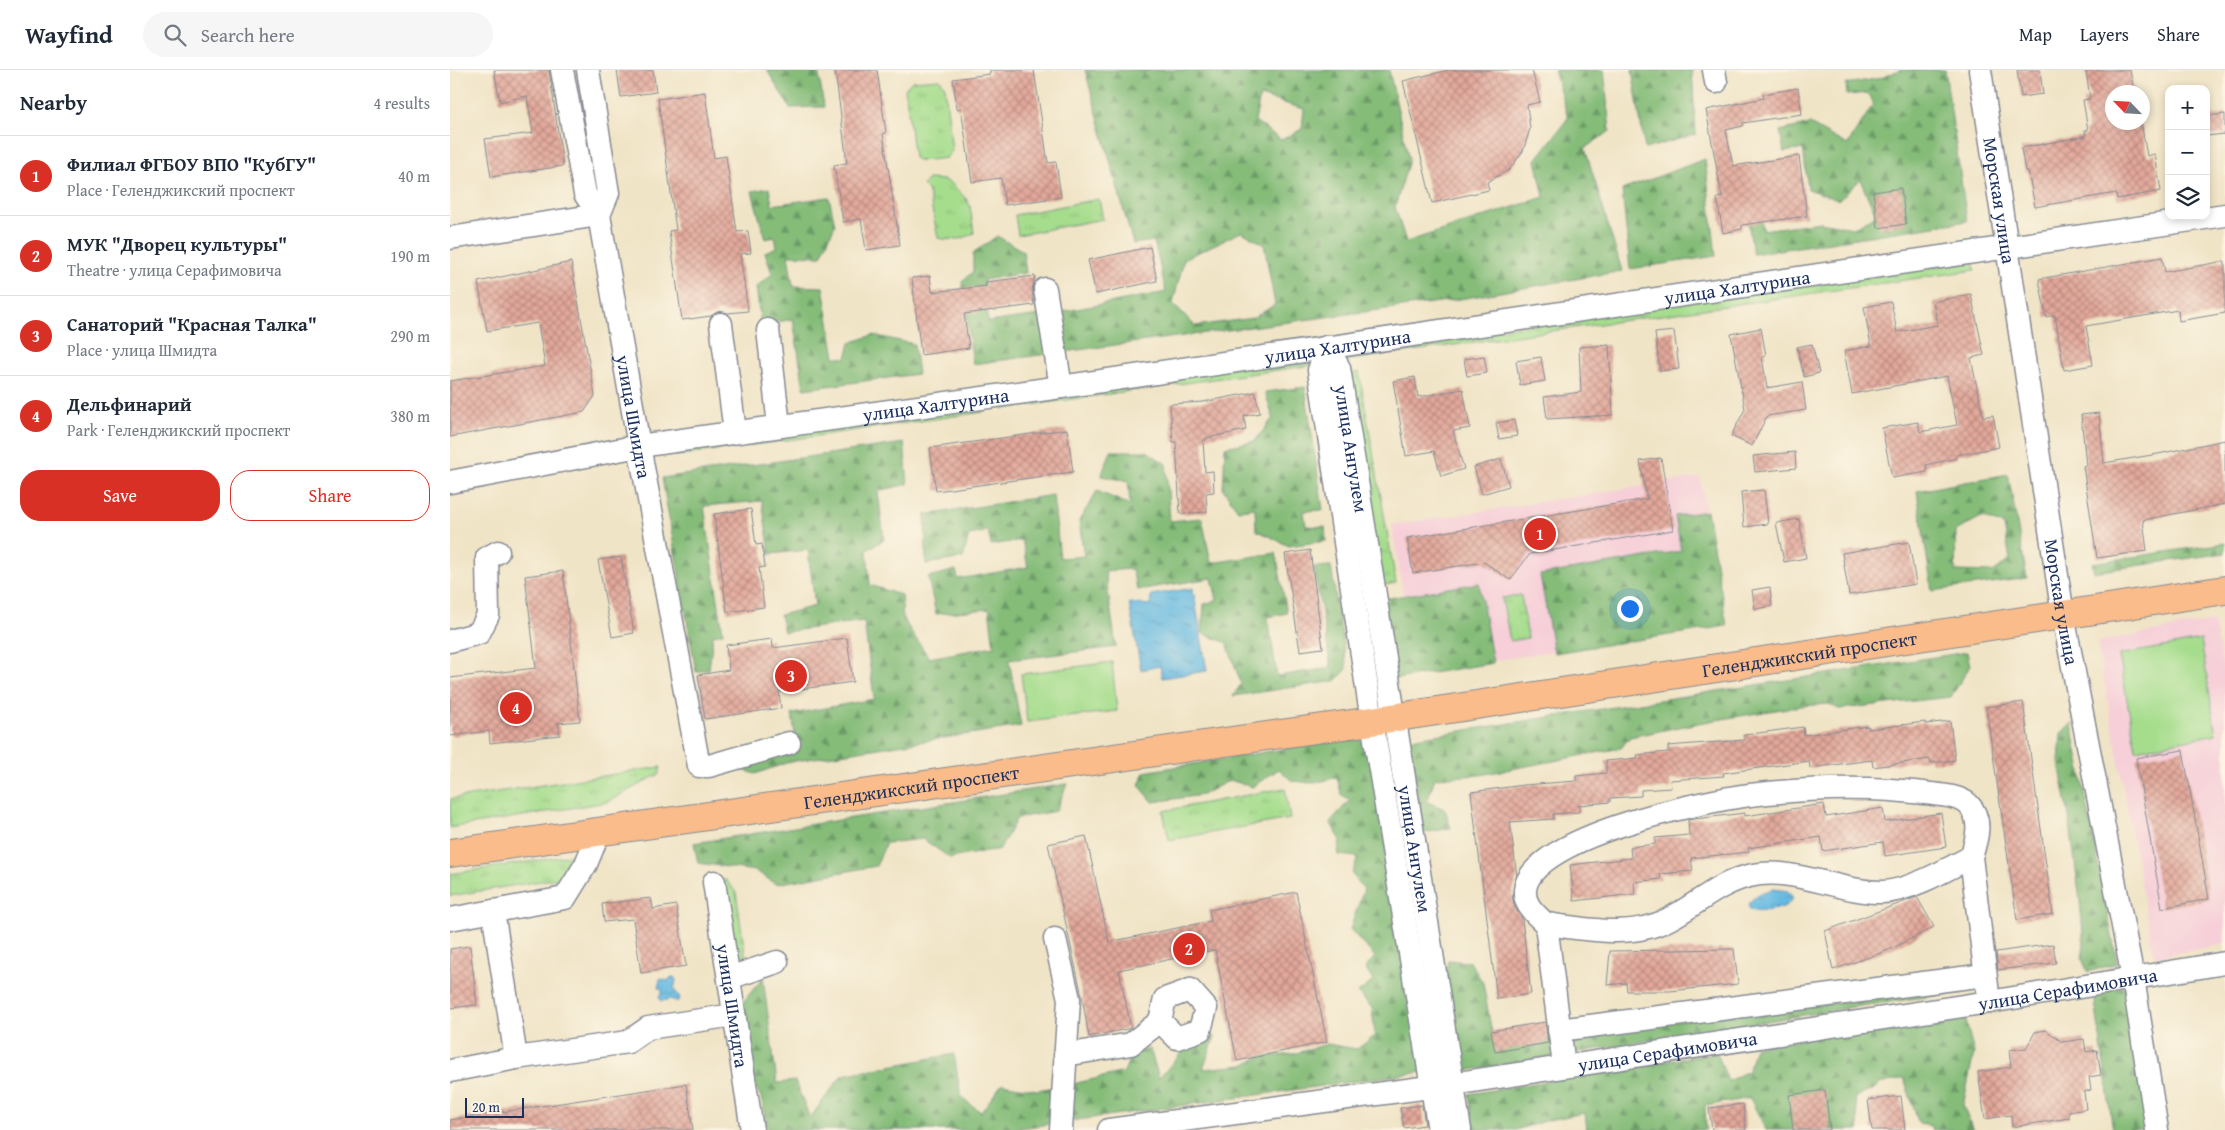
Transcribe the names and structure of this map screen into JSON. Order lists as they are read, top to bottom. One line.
{"streets":{"main road":["Геленджикский проспект"],"street":["Морская улица","улица Халтурина","улица Шмидта","улица Ангулем","улица Серафимовича"]},"crossings":[["Морская улица","улица Халтурина"],["Морская улица","Геленджикский проспект"],["Морская улица","улица Серафимовича"],["улица Халтурина","улица Шмидта"],["улица Халтурина","улица Ангулем"],["улица Ангулем","Геленджикский проспект"],["улица Ангулем","улица Серафимовича"]],"scale_bar":"20 m","north":"top left","page":{"header":"Wayfind","search":"Search here","nav":["Map","Layers","Share"],"heading":["Nearby","4 results"],"map_buttons":["+","−"],"list":[{"mark":"1","name":"Филиал ФГБОУ ВПО \"КубГУ\"","note":"Place · Геленджикский проспект","value":"40 m"},{"mark":"2","name":"МУК \"Дворец культуры\"","note":"Theatre · улица Серафимовича","value":"190 m"},{"mark":"3","name":"Санаторий \"Красная Талка\"","note":"Place · улица Шмидта","value":"290 m"},{"mark":"4","name":"Дельфинарий","note":"Park · Геленджикский проспект","value":"380 m"}],"buttons":["Save","Share"],"pins":["1","3","4","2"],"scale":"20 m"}}
